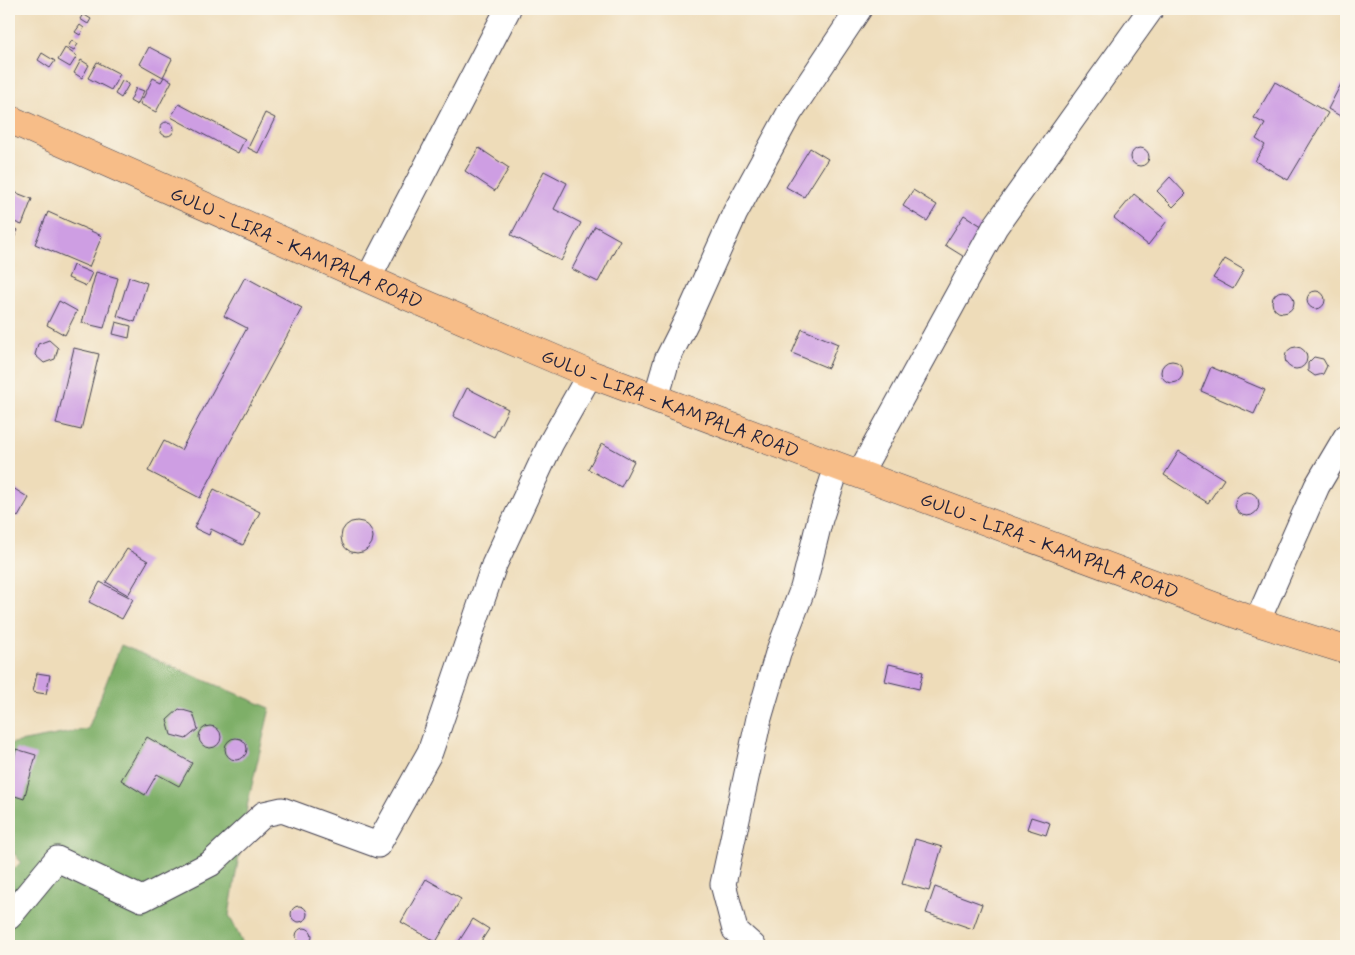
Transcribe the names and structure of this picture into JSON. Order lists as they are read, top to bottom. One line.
{"streets":{"main road":["GULU - LIRA - KAMPALA ROAD"]}}
